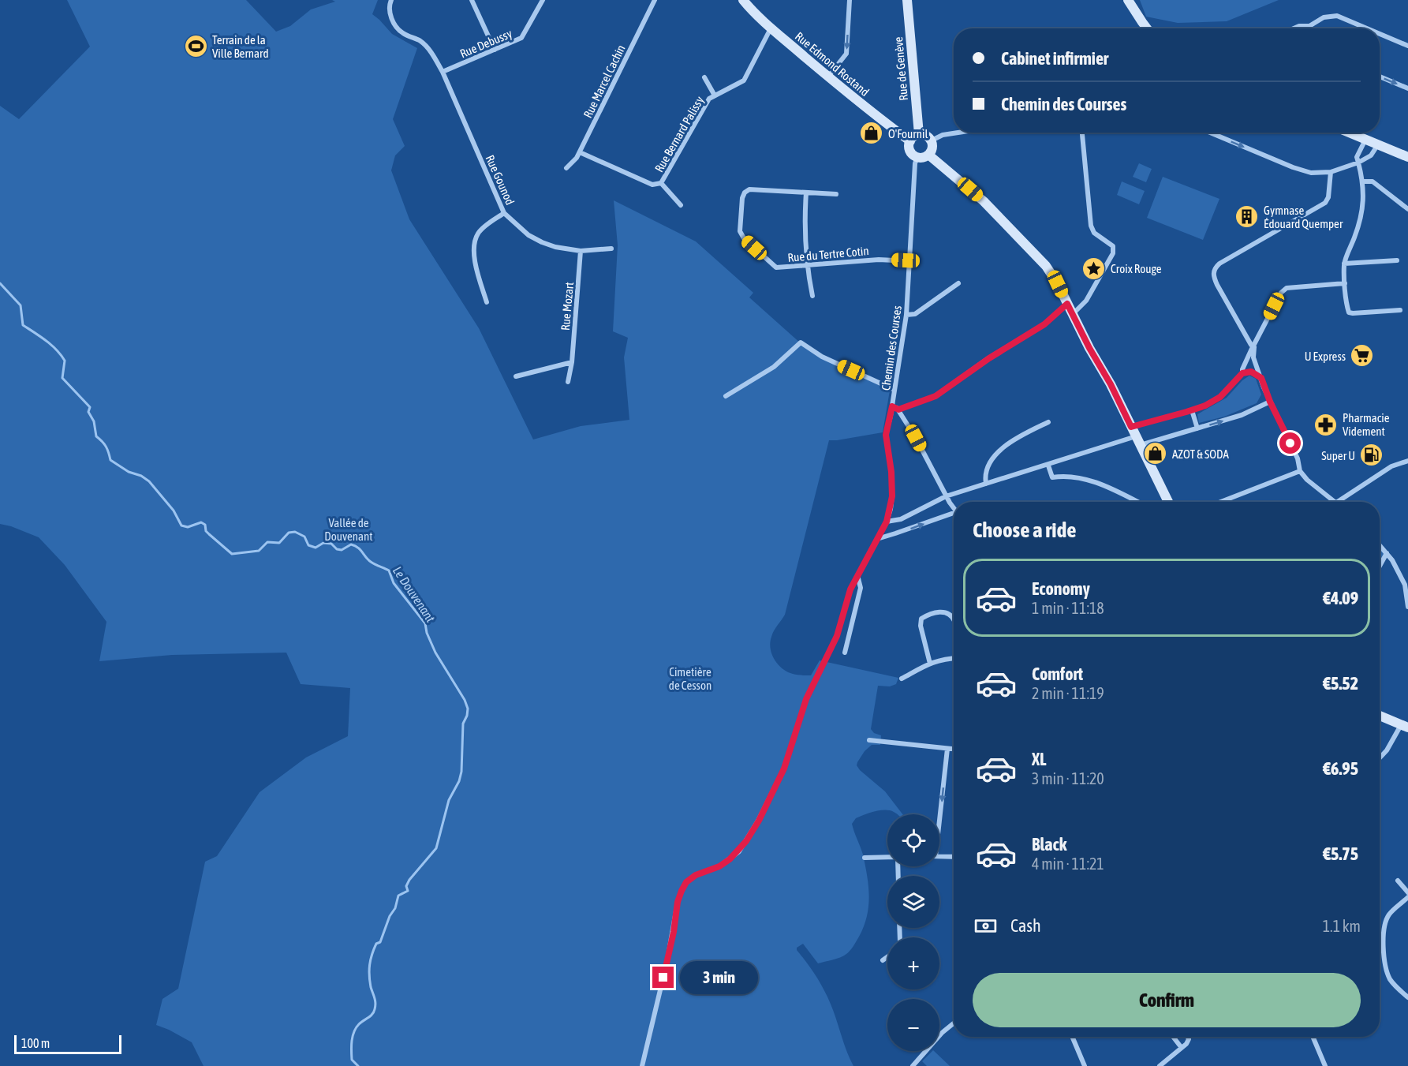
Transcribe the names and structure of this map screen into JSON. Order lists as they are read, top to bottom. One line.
{"streets":{"street":["Rue Debussy","Rue Edmond Rostand","Rue de Genève","Rue Marcel Cachin","Rue Bernard Palissy","Rue Gounod","Rue du Tertre Cotin","Rue Mozart","Chemin des Courses"]},"crossings":[["Rue Debussy","Rue Gounod"],["Rue Edmond Rostand","Rue de Genève"],["Rue Edmond Rostand","Rue Bernard Palissy"],["Rue Edmond Rostand","Chemin des Courses"],["Rue de Genève","Chemin des Courses"],["Rue Marcel Cachin","Rue Bernard Palissy"],["Rue Gounod","Rue Mozart"],["Rue du Tertre Cotin","Chemin des Courses"]],"water":["Le Douvenant"],"parks":["Vallée de Douvenant","Cimetière de Cesson"],"places":{"sports":["Terrain de la Ville Bernard"],"shop":["O'Fournil","AZOT & SODA"],"building":["Gymnase Édouard Quemper"],"place":["Croix Rouge"],"supermarket":["U Express"],"pharmacy":["Pharmacie Videment"],"fuel station":["Super U"]},"scale_bar":"100 m","page":{"banner":["Cabinet infirmier","Chemin des Courses"],"heading":"Choose a ride","list":[{"name":"Economy","note":"1 min · 11:18","value":"€4.09"},{"name":"Comfort","note":"2 min · 11:19","value":"€5.52"},{"name":"XL","note":"3 min · 11:20","value":"€6.95"},{"name":"Black","note":"4 min · 11:21","value":"€5.75"}],"map_buttons":["+","−"],"pay":["Cash","1.1 km"],"bubble":"3 min","buttons":"Confirm","scale":"100 m"}}
